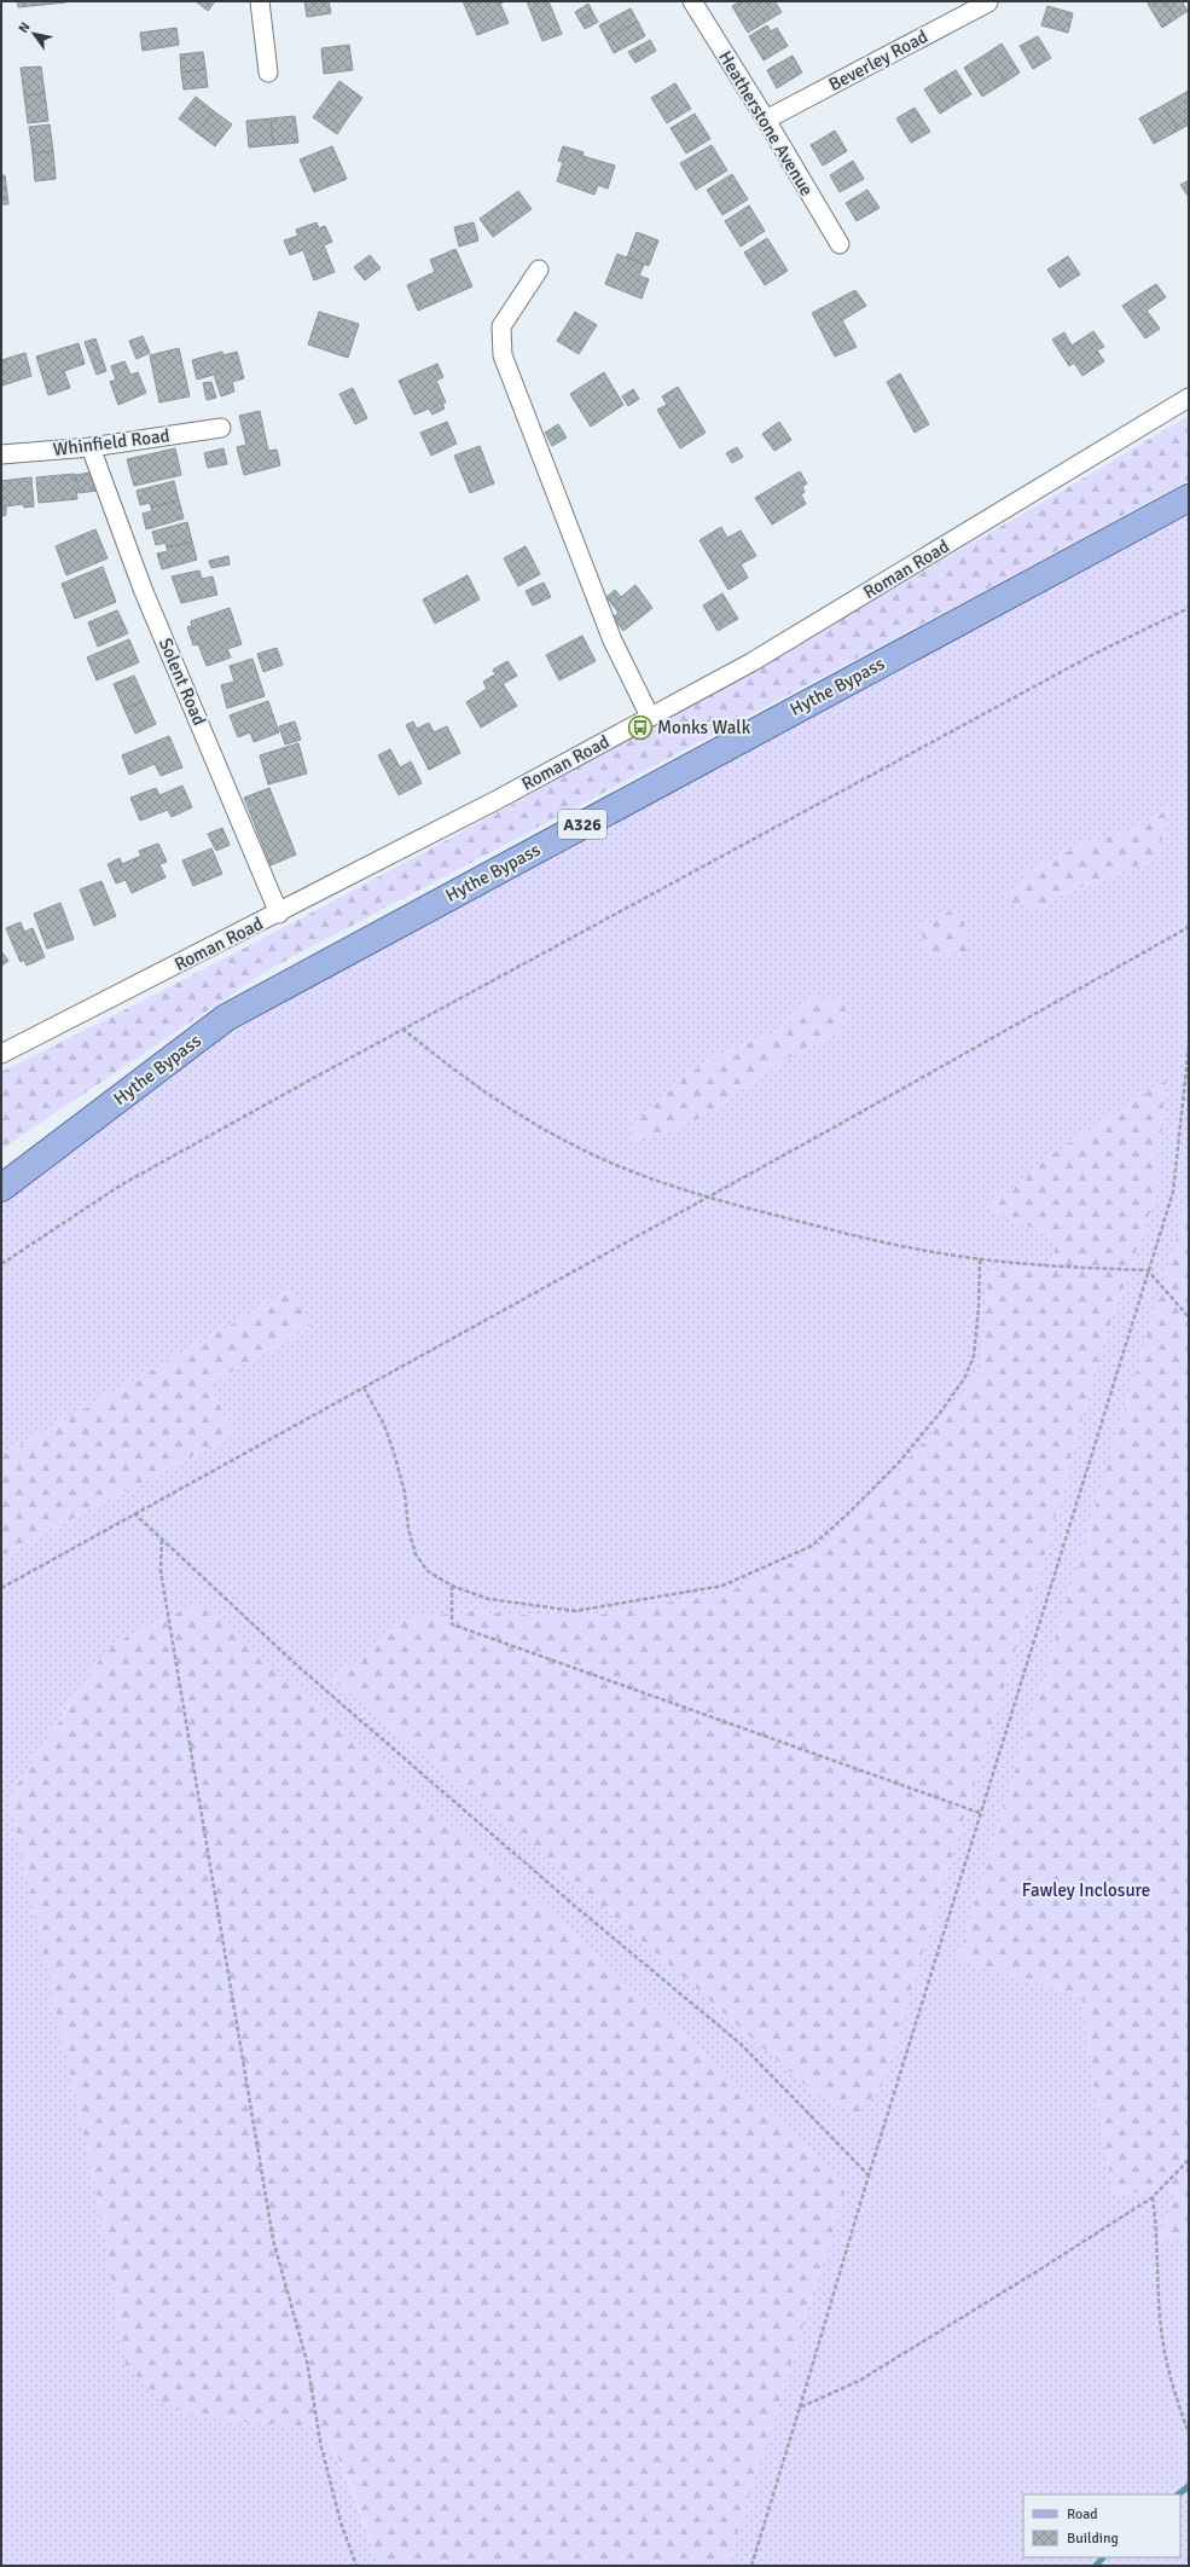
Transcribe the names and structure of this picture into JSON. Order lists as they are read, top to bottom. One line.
{"streets":{"main road":["Hythe Bypass","A326"],"street":["Beverley Road","Heatherstone Avenue","Whinfield Road","Roman Road","Solent Road"]},"crossings":[["Beverley Road","Heatherstone Avenue"],["Whinfield Road","Solent Road"],["Roman Road","Solent Road"]],"parks":["Fawley Inclosure"],"places":{"bus stop":["Monks Walk"]},"legend":["Road","Building"],"north":"top left"}
